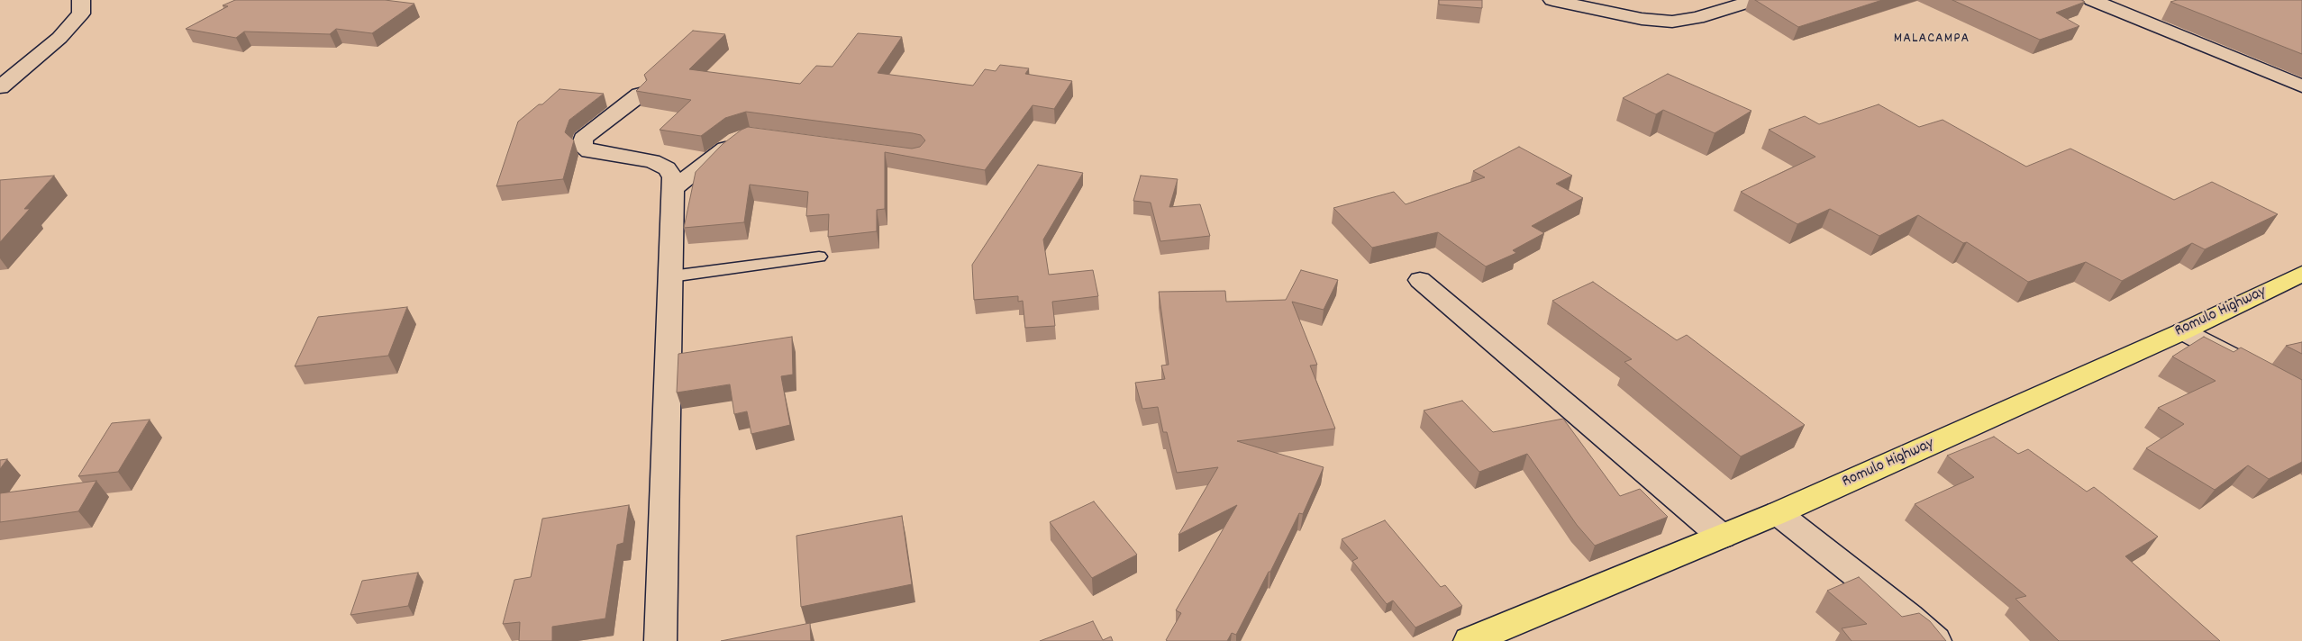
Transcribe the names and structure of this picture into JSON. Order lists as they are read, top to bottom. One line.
{"streets":{"highway":["Romulo Highway"]},"districts":["MALACAMPA"]}
